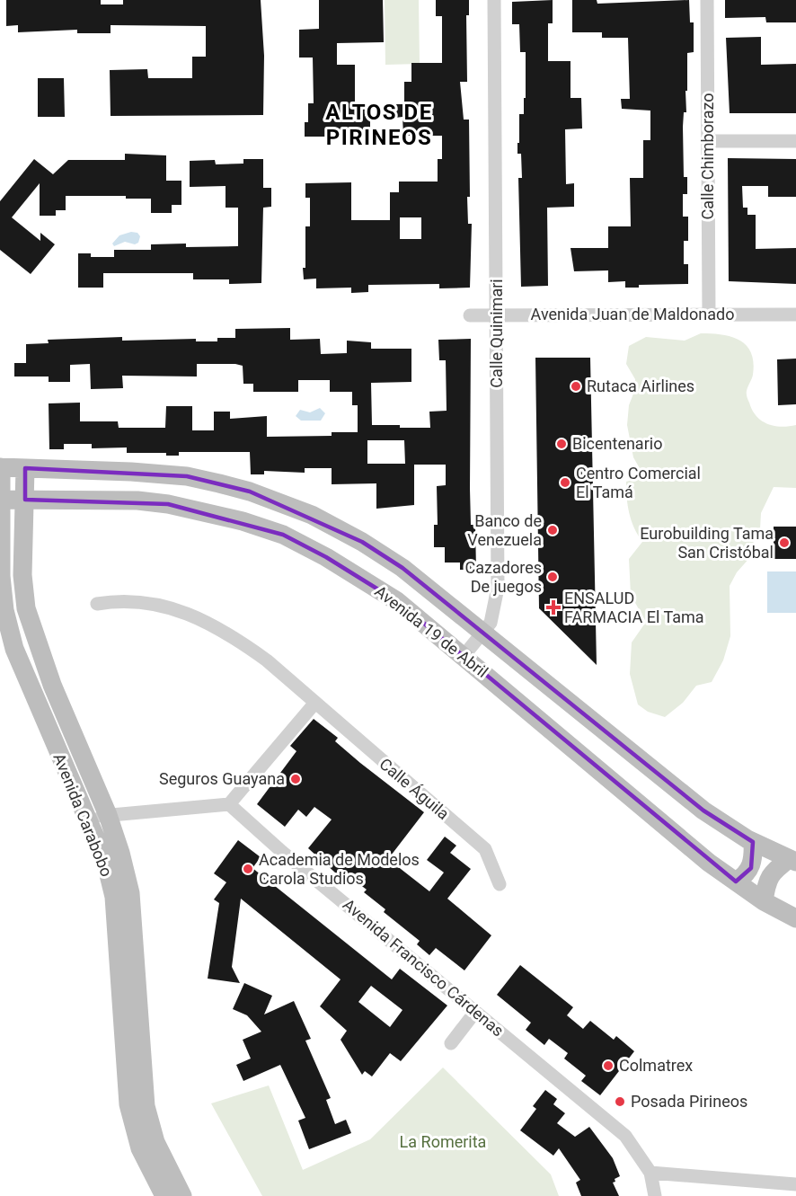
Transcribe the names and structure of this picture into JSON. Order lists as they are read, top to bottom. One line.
{"streets":{"main road":["Avenida 19 de Abril","Avenida Carabobo"],"street":["Calle Chimborazo","Avenida Juan de Maldonado","Calle Quinimari","Calle Águila","Avenida Francisco Cárdenas"]},"crossings":[["Calle Chimborazo","Avenida Juan de Maldonado"],["Avenida Juan de Maldonado","Calle Quinimari"],["Calle Quinimari","Avenida 19 de Abril"],["Avenida 19 de Abril","Avenida Carabobo"]],"districts":["ALTOS DE PIRINEOS"],"parks":["La Romerita"],"places":{"other":["Rutaca Airlines","Bicentenario","Centro Comercial El Tamá","Banco de Venezuela","Eurobuilding Tama San Cristóbal","Cazadores De juegos","Seguros Guayana","Academia de Modelos Carola Studios","Colmatrex","Posada Pirineos"],"health":["ENSALUD FARMACIA El Tama"]}}
